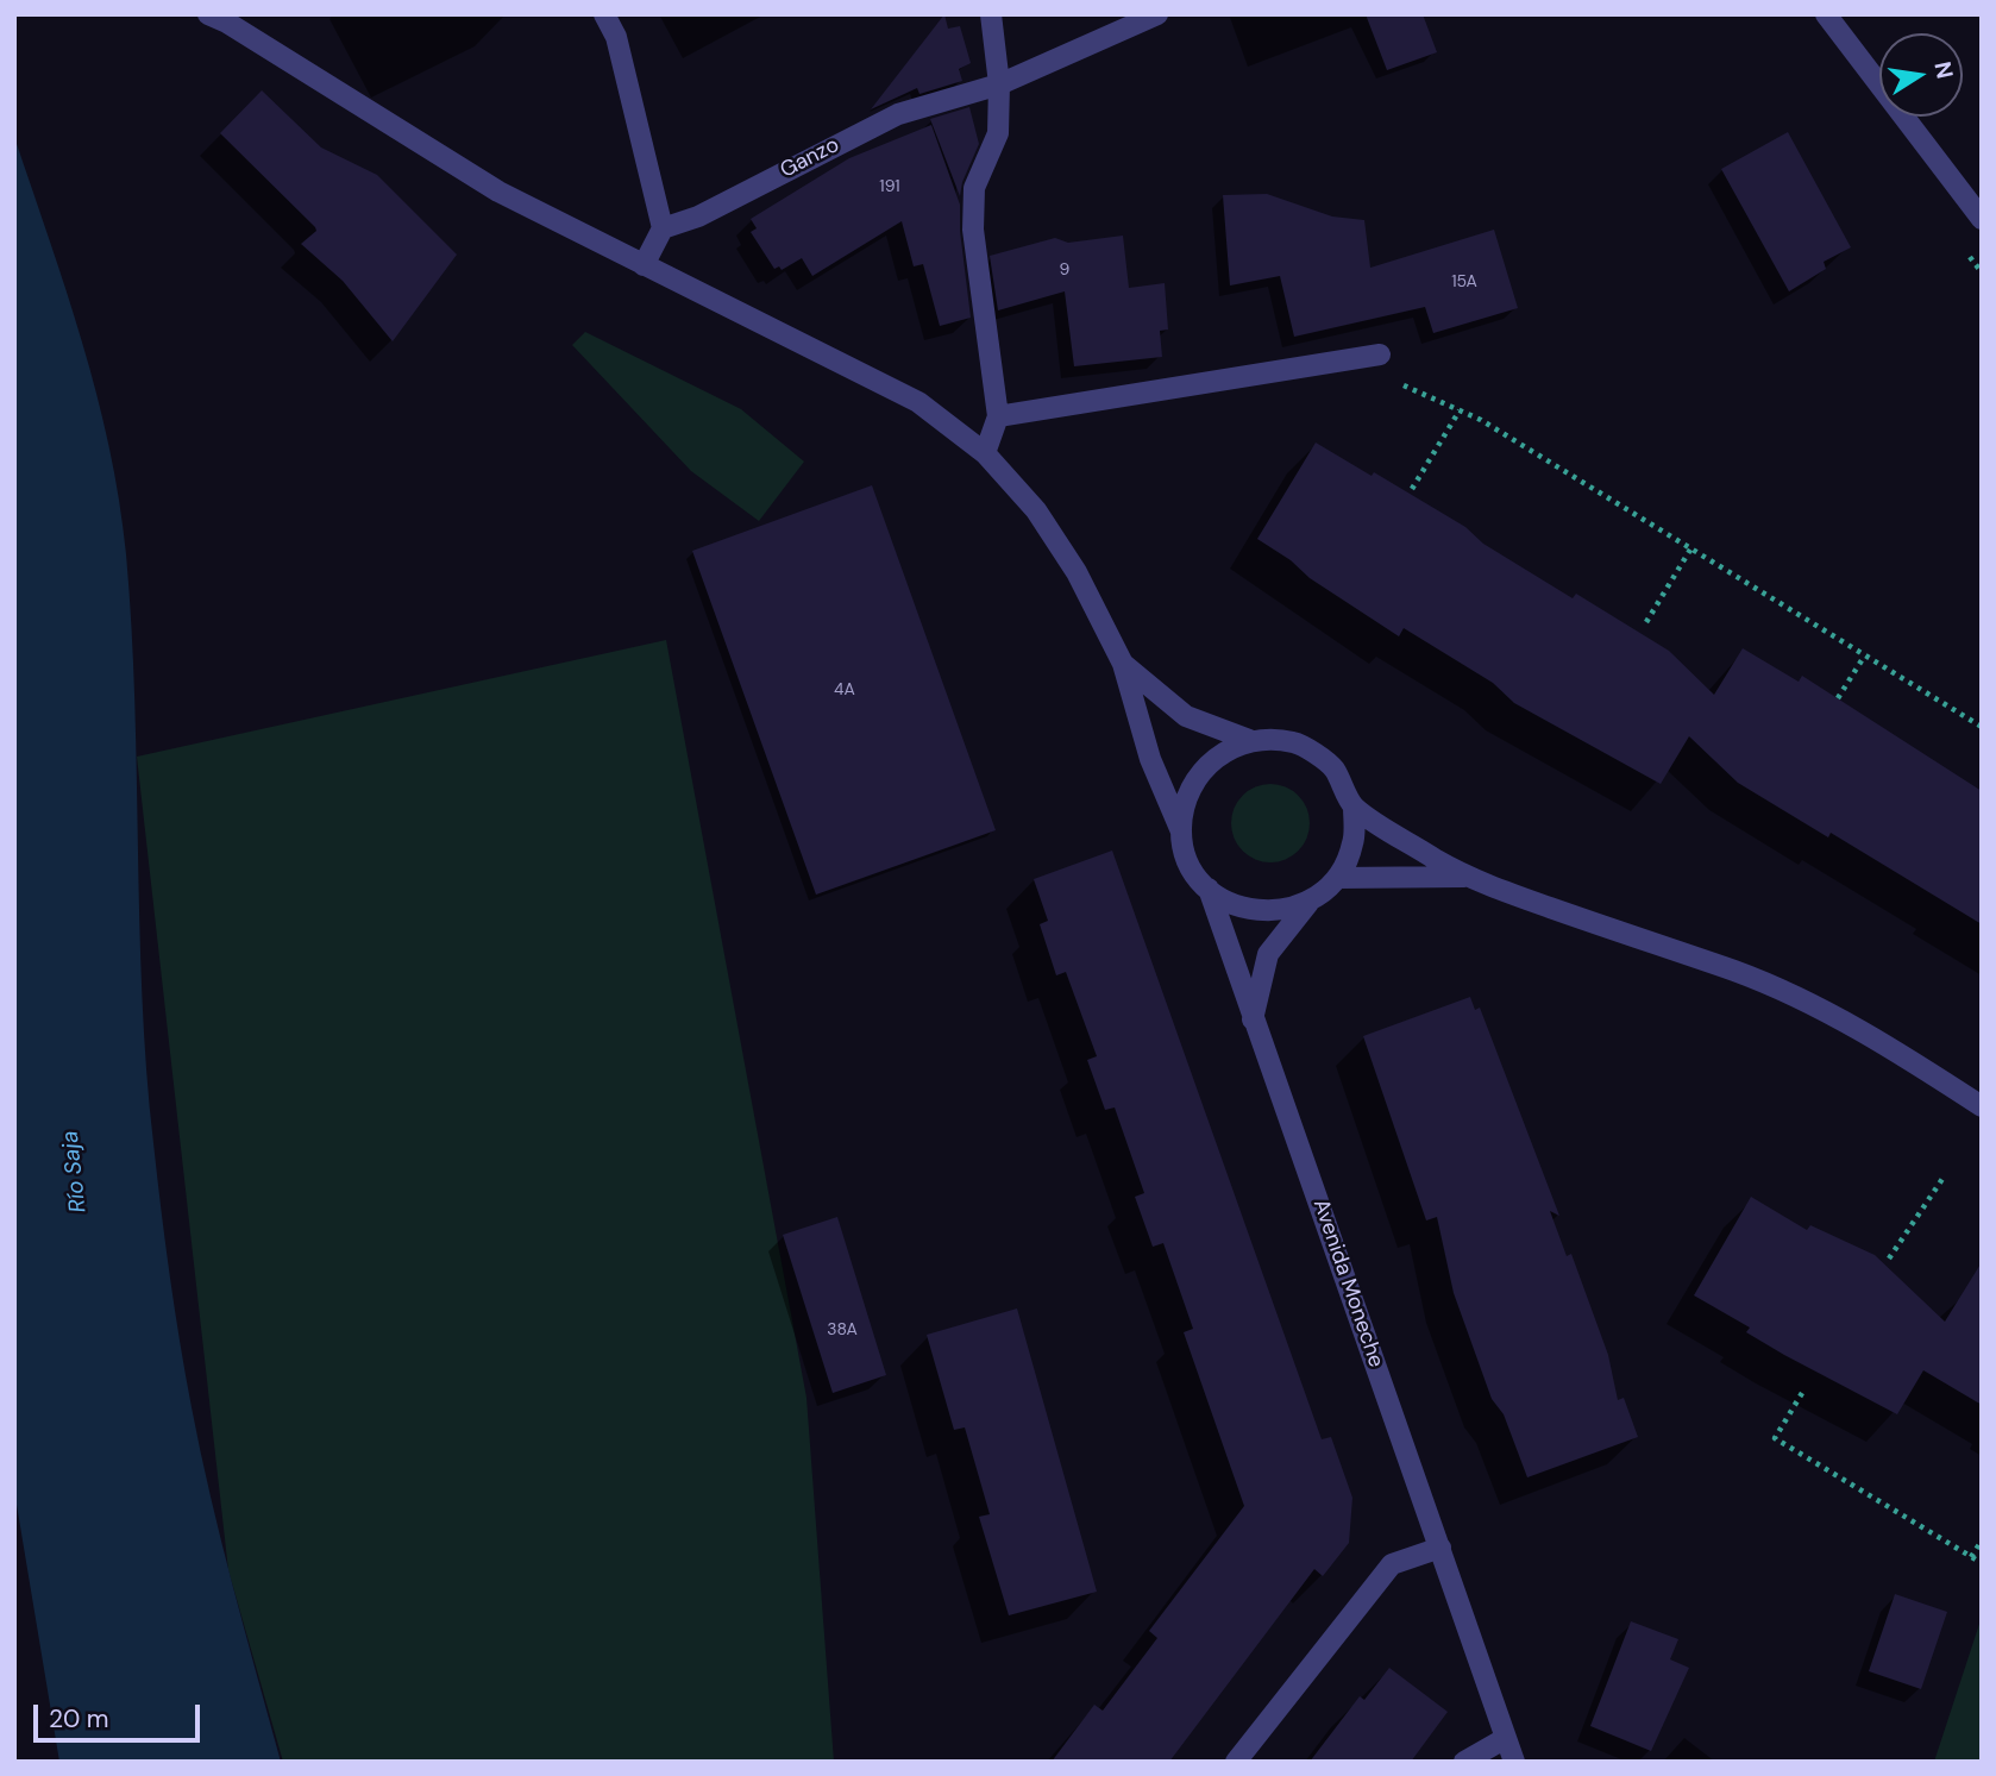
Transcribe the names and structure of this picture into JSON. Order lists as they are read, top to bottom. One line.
{"streets":{"street":["Ganzo","Avenida Moneche"]},"water":["Río Saja"],"house_numbers":["191","9","15A","4A","38A"],"scale_bar":"20 m","north":"right"}
